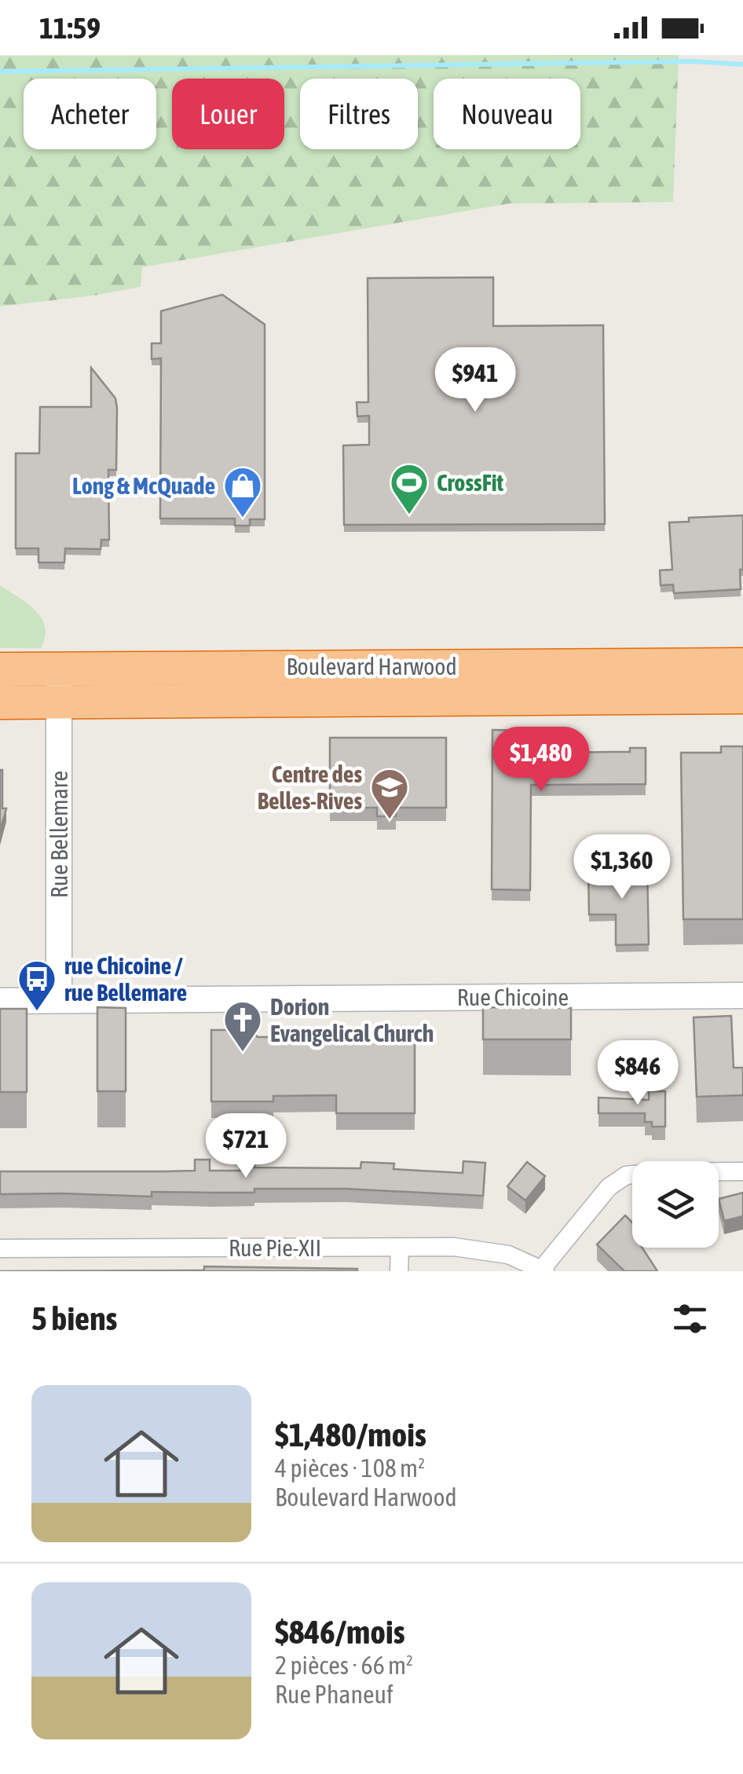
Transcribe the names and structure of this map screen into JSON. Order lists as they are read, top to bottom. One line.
{"streets":{"highway":["Boulevard Harwood"],"street":["Rue Bellemare","Rue Chicoine","Rue Pie-XII"]},"crossings":[["Boulevard Harwood","Rue Bellemare"],["Rue Bellemare","Rue Chicoine"]],"places":{"sports":["CrossFit"],"shop":["Long & McQuade"],"school or university":["Centre des Belles-Rives"],"bus stop":["rue Chicoine / rue Bellemare"],"church":["Dorion Evangelical Church"]},"page":{"status":"11:59","chip":["Acheter","Louer","Filtres","Nouveau"],"price":["$941","$1,480","$1,360","$846","$721"],"heading":"5 biens","list":[{"name":"$1,480/mois","note":"4 pièces · 108 m² · Boulevard Harwood"},{"name":"$846/mois","note":"2 pièces · 66 m² · Rue Phaneuf"}]}}
